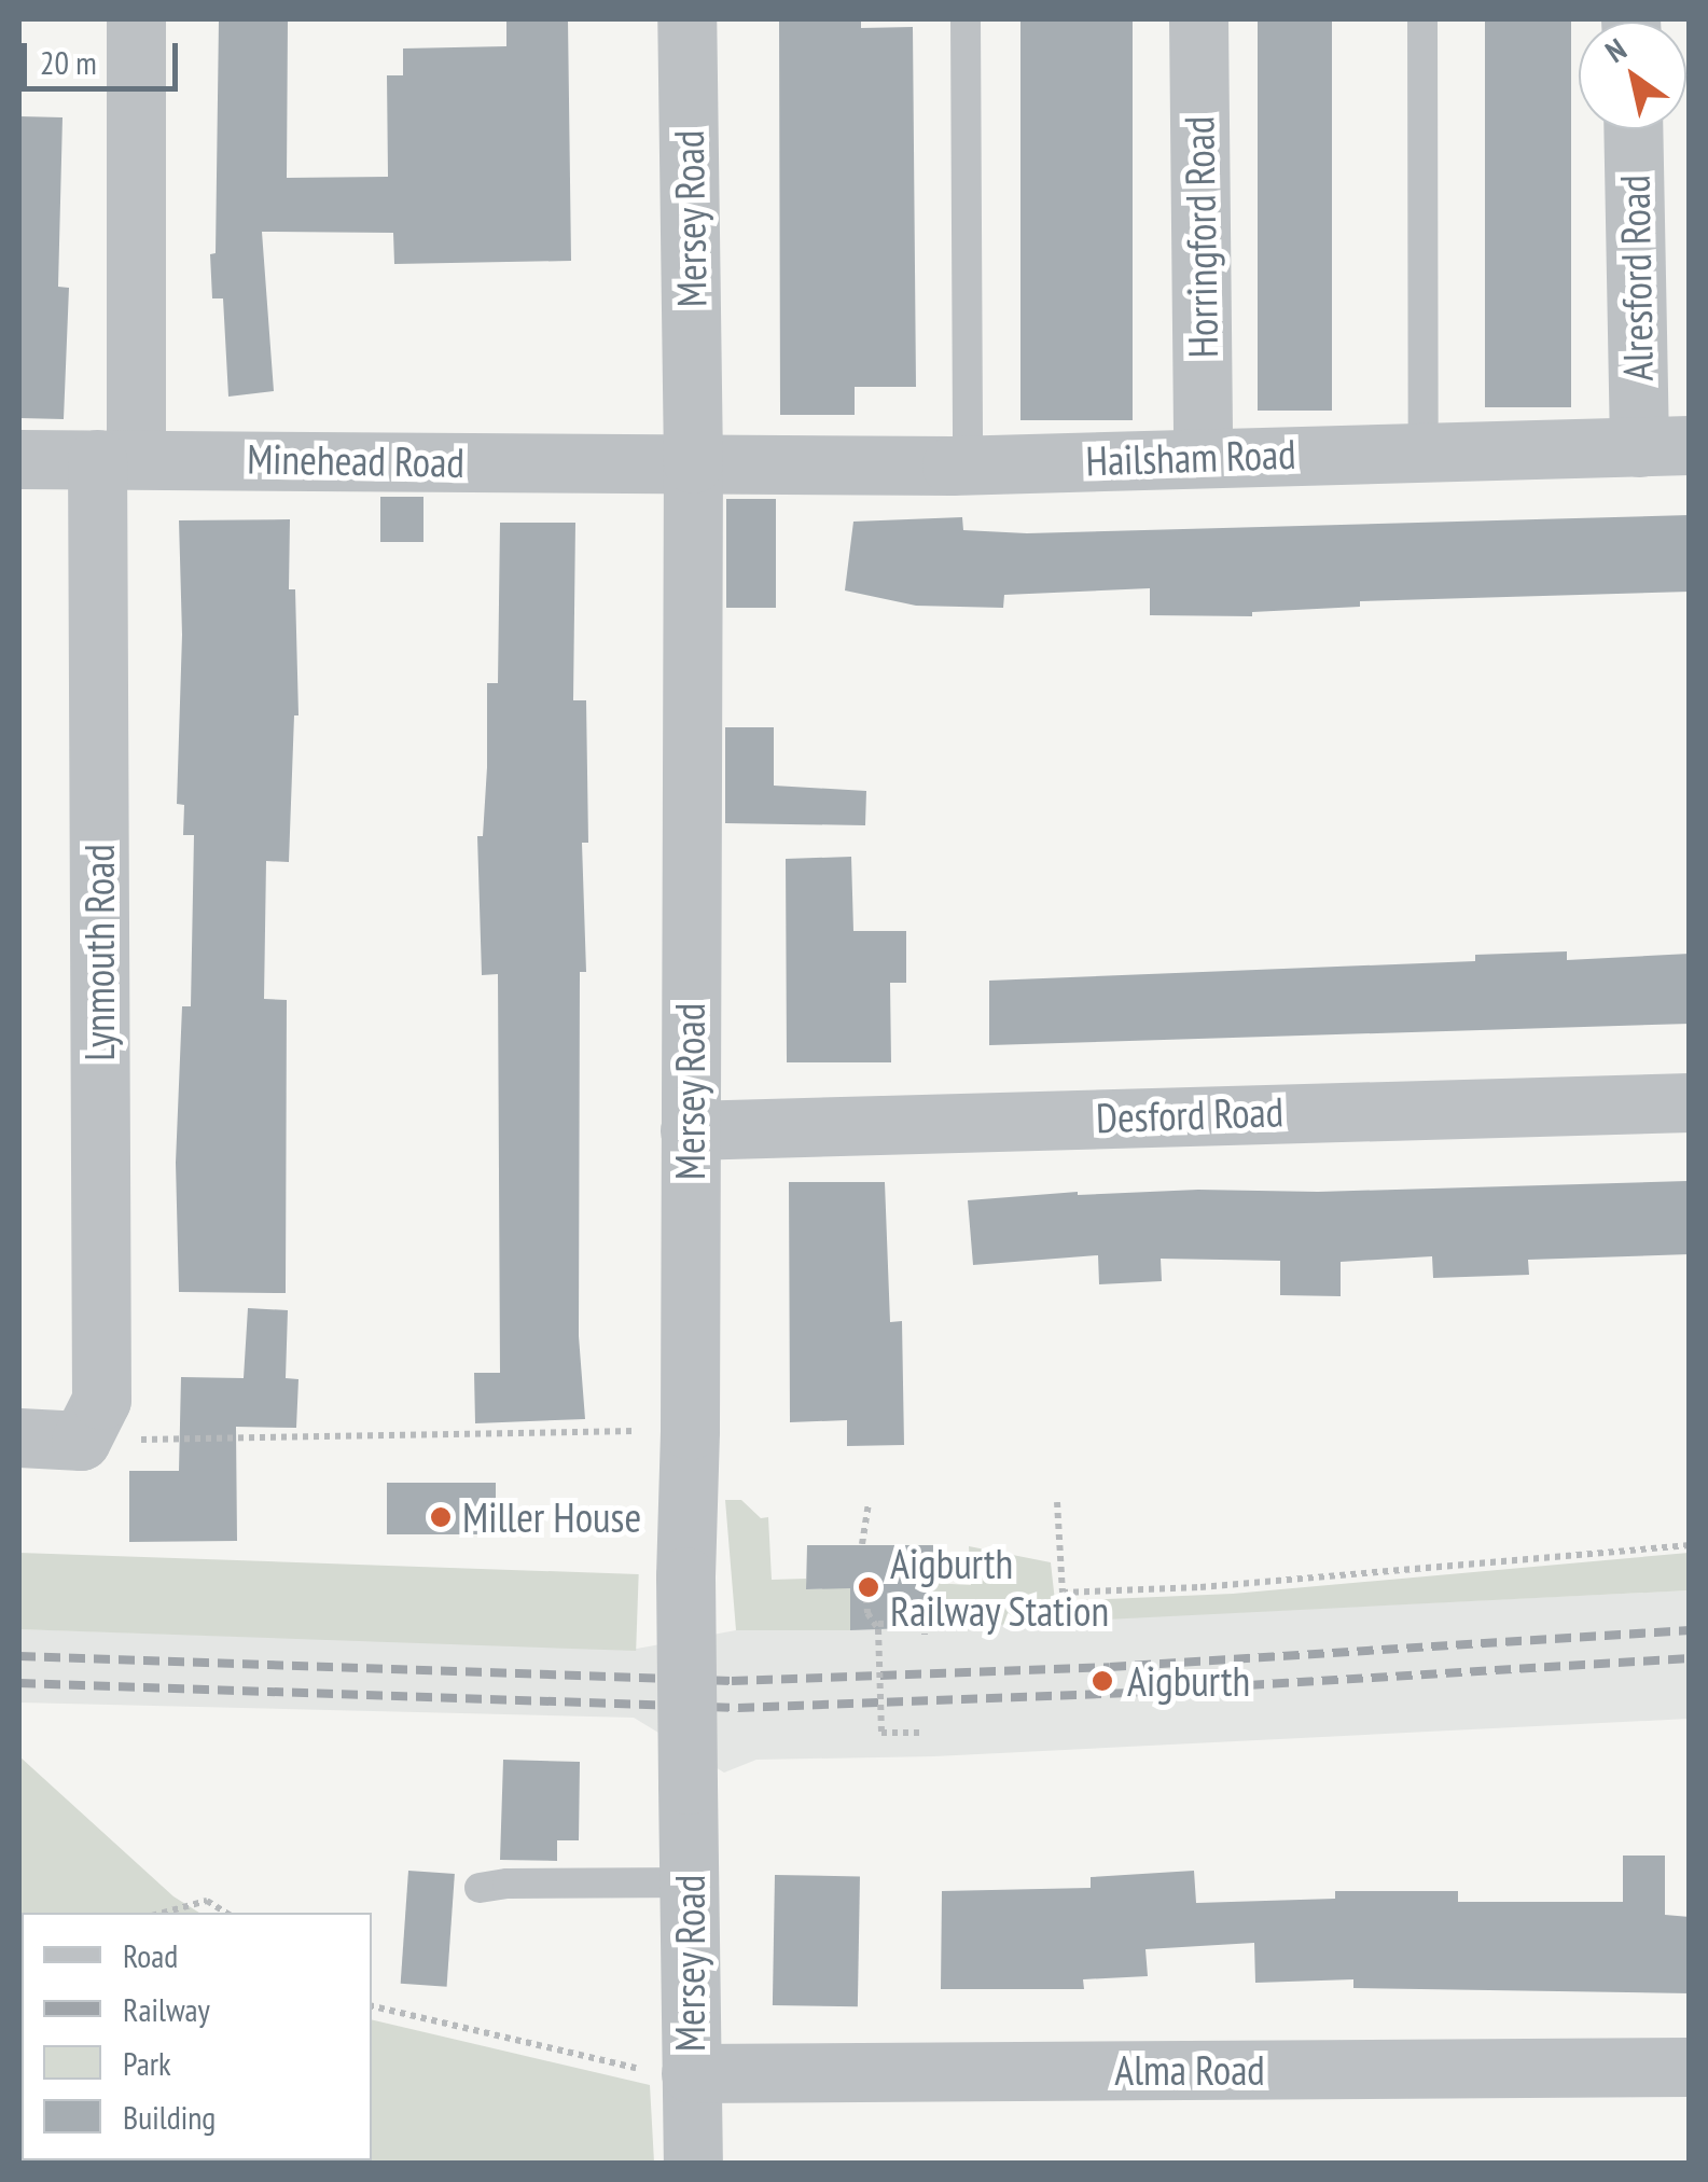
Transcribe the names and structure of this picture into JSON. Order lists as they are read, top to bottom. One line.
{"streets":{"street":["Mersey Road","Horringford Road","Alresford Road","Hailsham Road","Minehead Road","Lynmouth Road","Desford Road","Alma Road"]},"crossings":[["Mersey Road","Hailsham Road"],["Mersey Road","Minehead Road"],["Mersey Road","Desford Road"],["Mersey Road","Alma Road"],["Horringford Road","Hailsham Road"],["Alresford Road","Hailsham Road"],["Hailsham Road","Minehead Road"],["Minehead Road","Lynmouth Road"]],"places":["Miller House","Aigburth Railway Station","Aigburth"],"legend":["Road","Railway","Park","Building"],"scale_bar":"20 m","north":"top left"}
